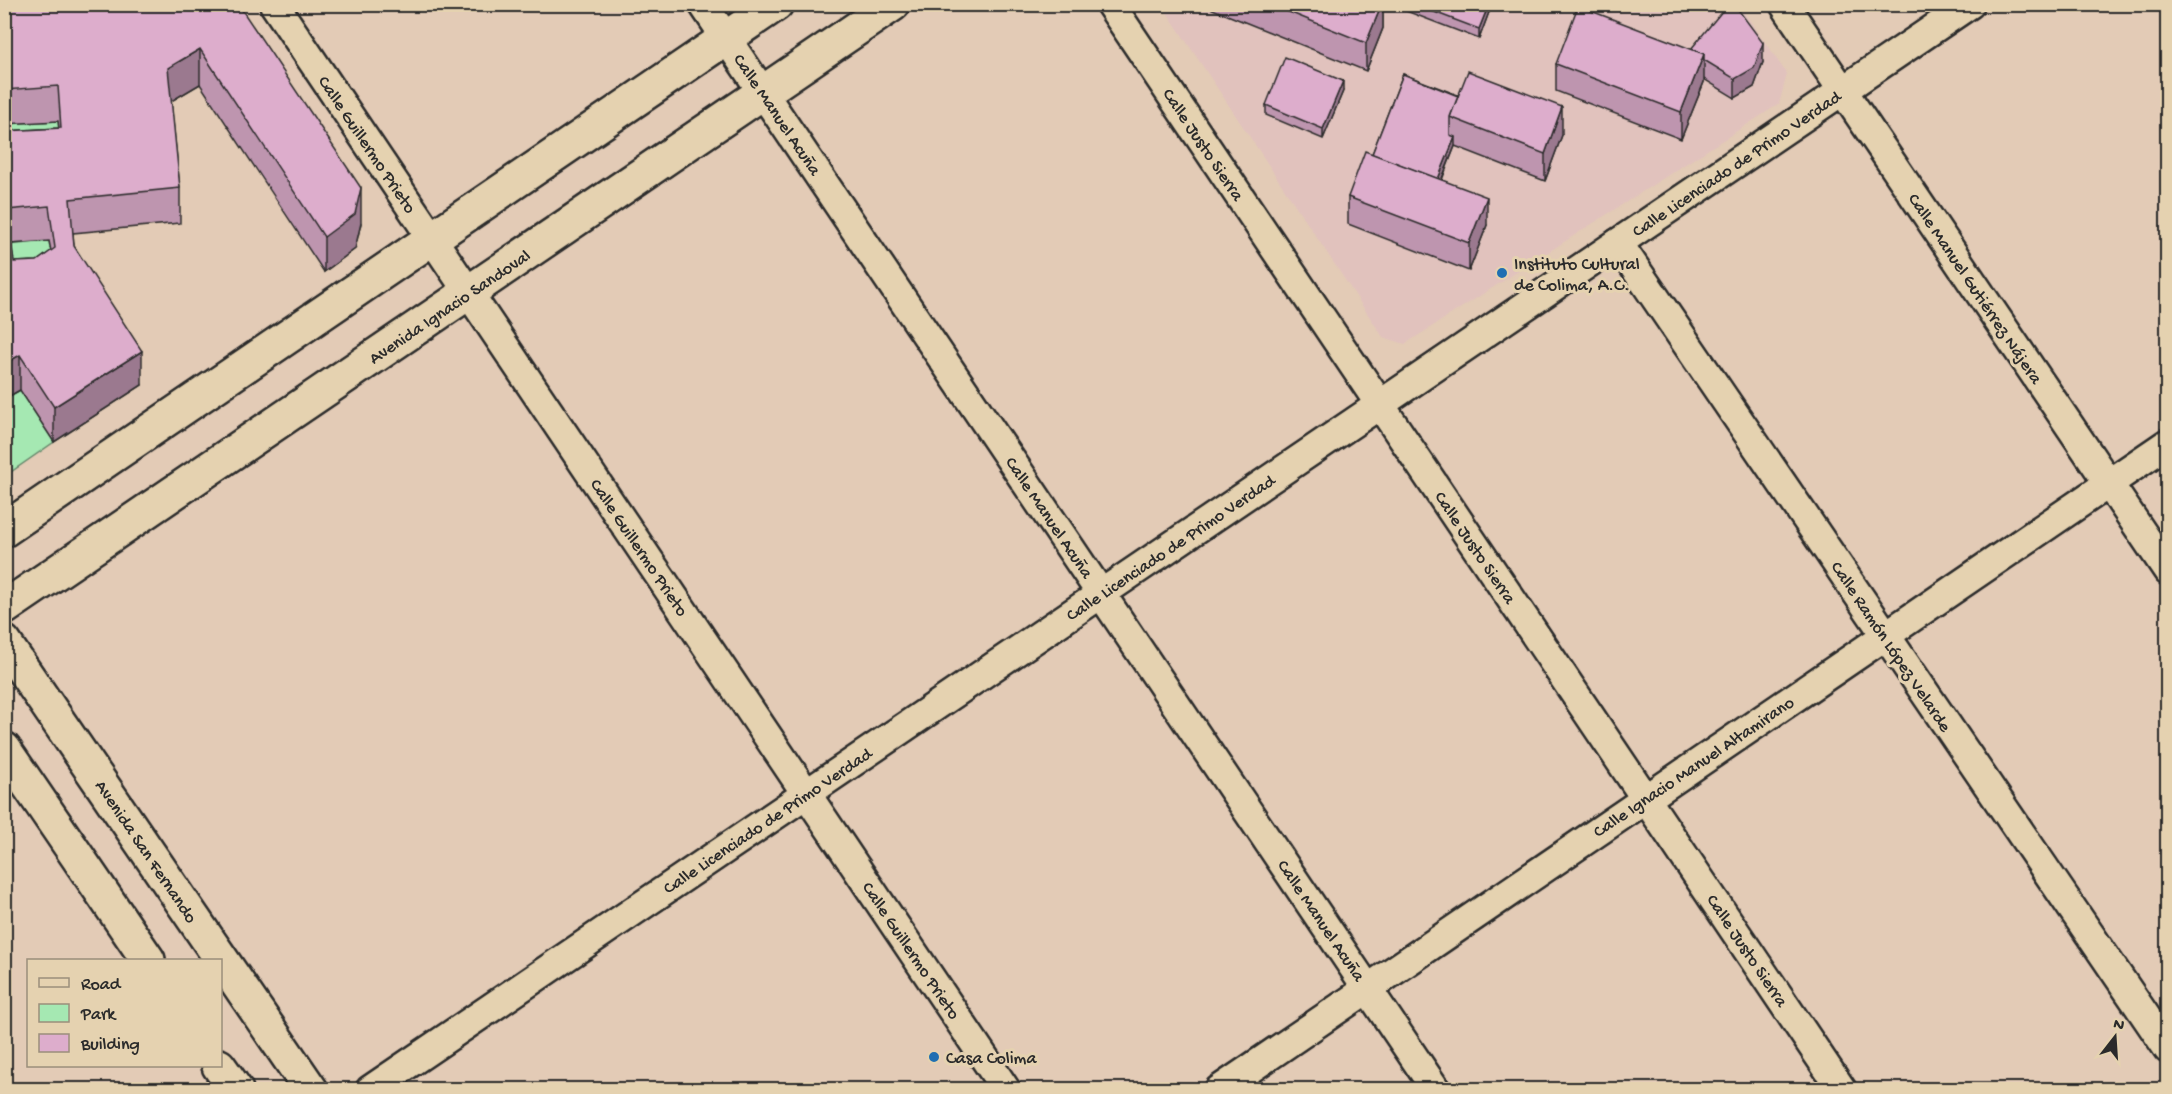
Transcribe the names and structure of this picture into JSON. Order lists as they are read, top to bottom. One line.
{"streets":{"main road":["Avenida Ignacio Sandoval","Avenida San Fernando"],"street":["Calle Manuel Acuña","Calle Guillermo Prieto","Calle Justo Sierra","Calle Licenciado de Primo Verdad","Calle Manuel Gutiérrez Nájera","Calle Ramón López Velarde","Calle Ignacio Manuel Altamirano"]},"crossings":[["Calle Manuel Acuña","Calle Licenciado de Primo Verdad"],["Calle Manuel Acuña","Avenida Ignacio Sandoval"],["Calle Manuel Acuña","Calle Ignacio Manuel Altamirano"],["Calle Guillermo Prieto","Calle Licenciado de Primo Verdad"],["Calle Guillermo Prieto","Avenida Ignacio Sandoval"],["Calle Justo Sierra","Calle Licenciado de Primo Verdad"],["Calle Justo Sierra","Calle Ignacio Manuel Altamirano"],["Calle Licenciado de Primo Verdad","Calle Manuel Gutiérrez Nájera"],["Calle Licenciado de Primo Verdad","Calle Ramón López Velarde"],["Calle Manuel Gutiérrez Nájera","Calle Ignacio Manuel Altamirano"],["Calle Ramón López Velarde","Calle Ignacio Manuel Altamirano"]],"places":["Instituto Cultural de Colima, A.C.","Casa Colima"],"legend":["Road","Park","Building"],"north":"top"}
